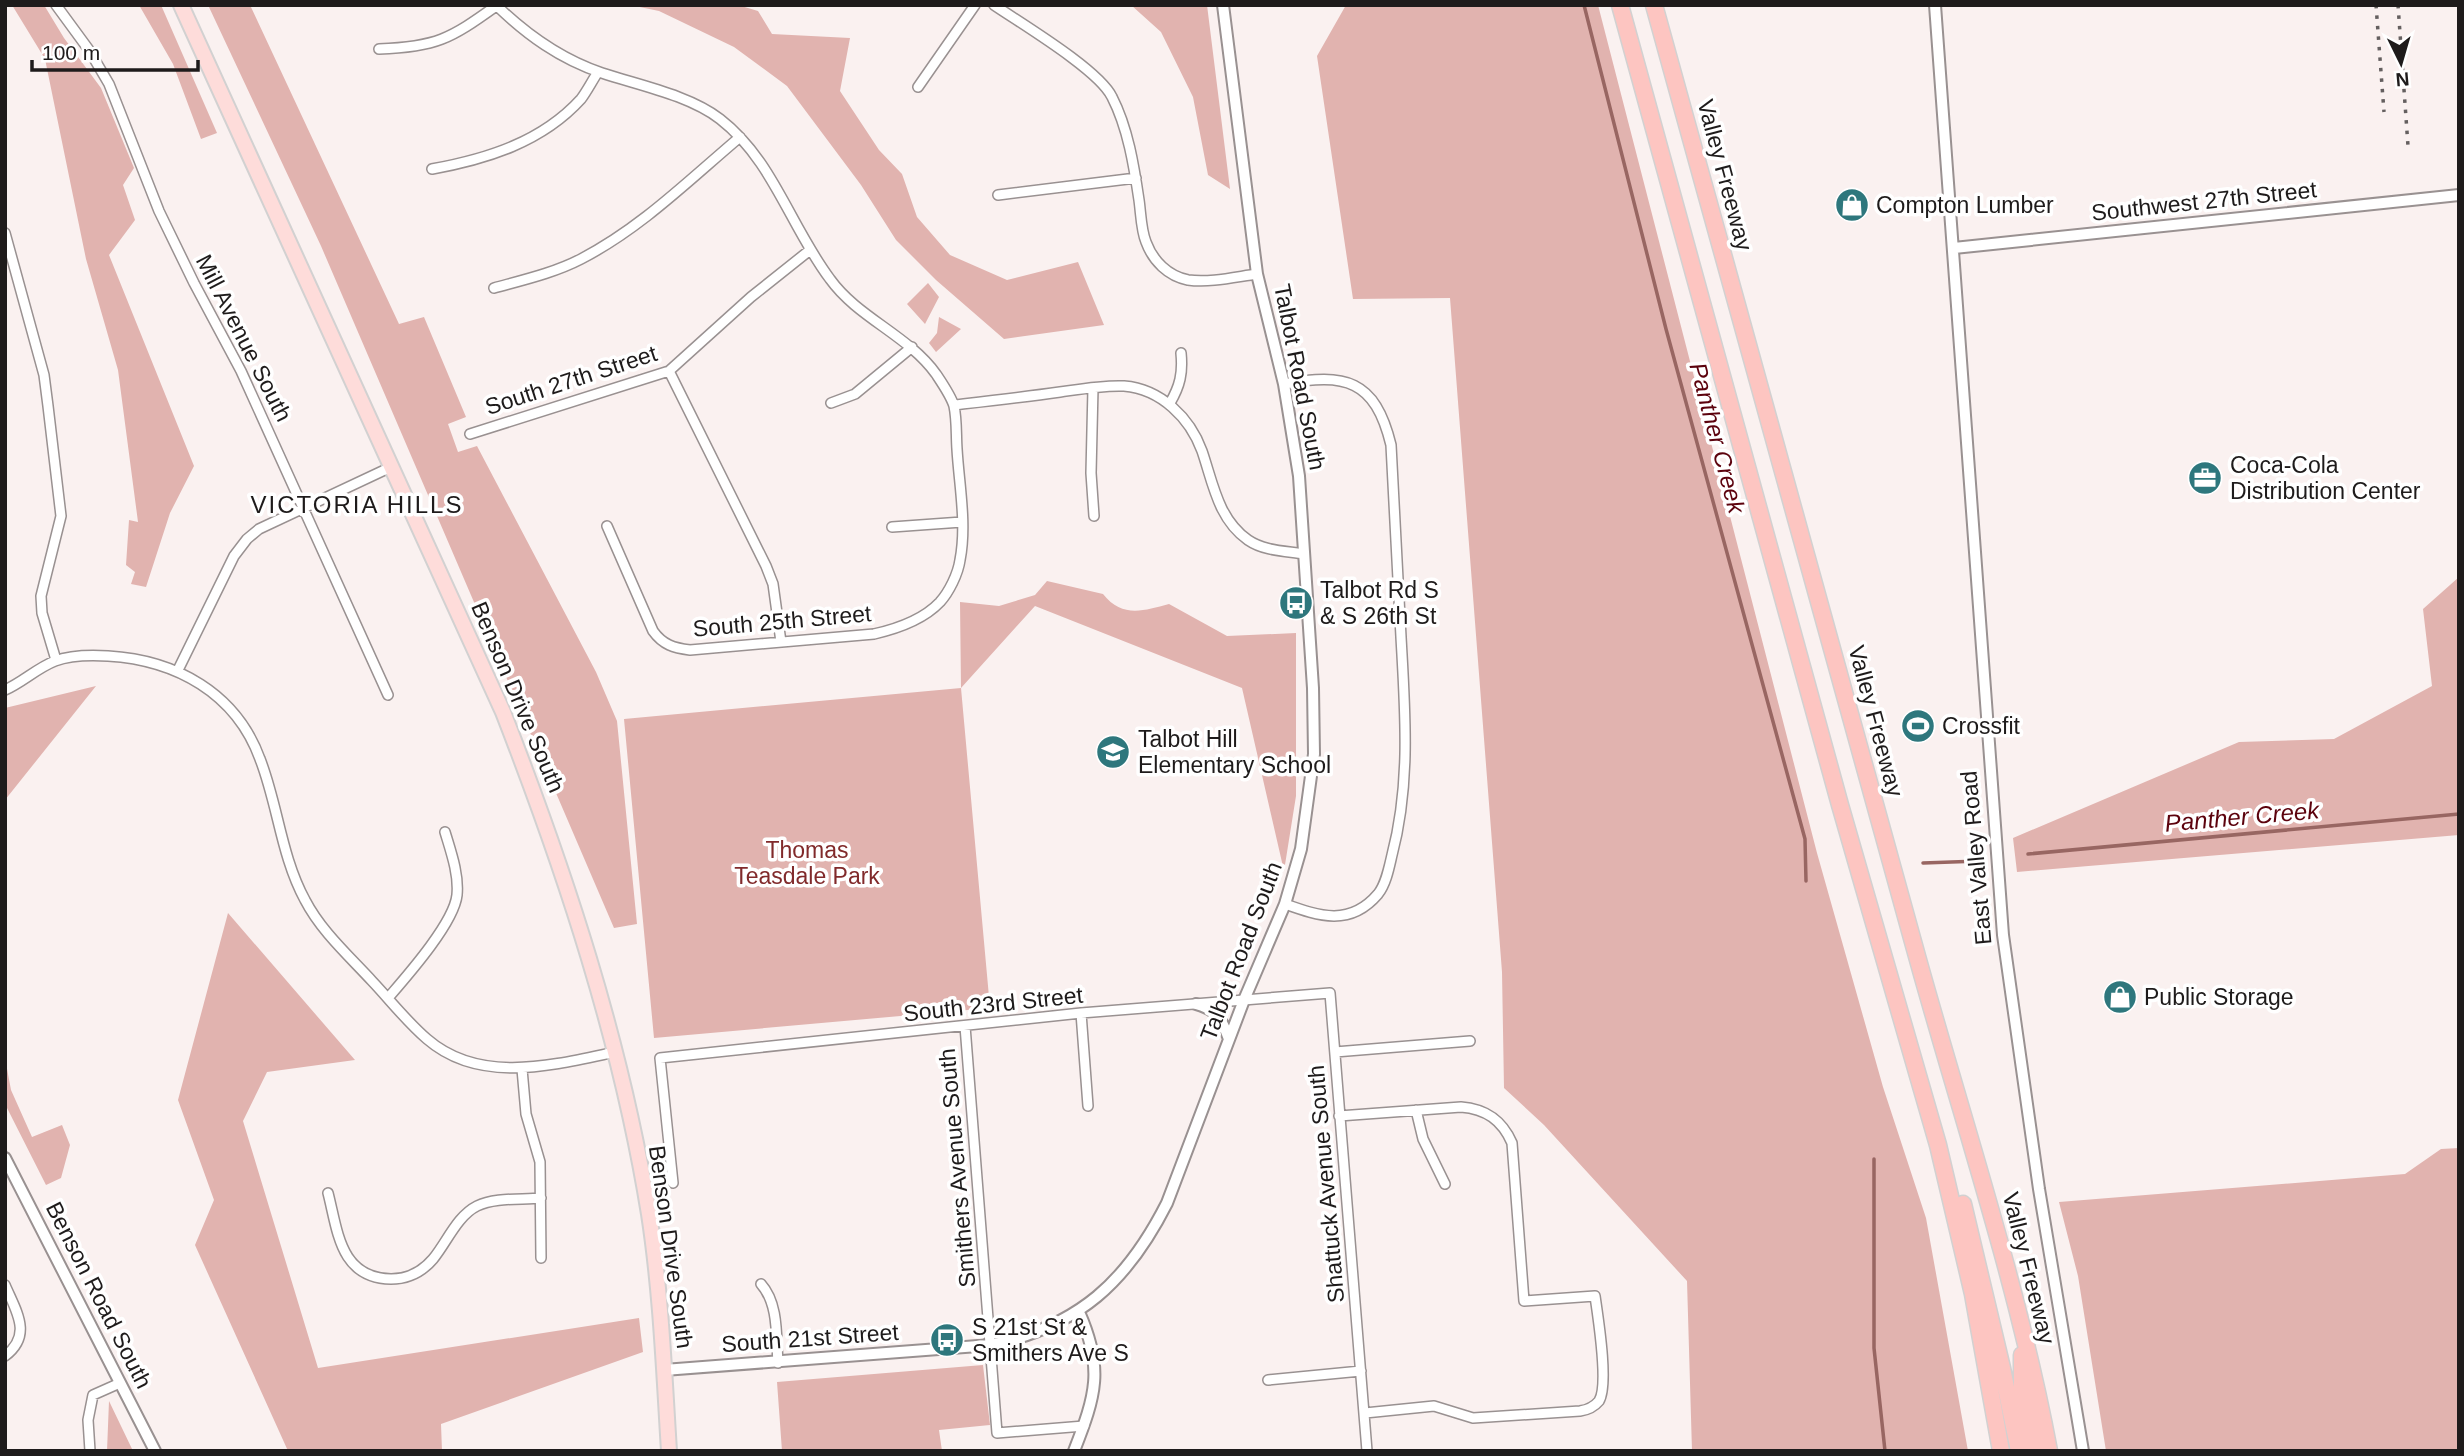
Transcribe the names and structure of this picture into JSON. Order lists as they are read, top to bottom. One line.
{"streets":{"highway":["Valley Freeway"],"main road":["Benson Drive South"],"street":["Southwest 27th Street","Mill Avenue South","Talbot Road South","South 27th Street","South 25th Street","East Valley Road","South 23rd Street","Smithers Avenue South","Shattuck Avenue South","Benson Road South","South 21st Street"]},"crossings":[["Southwest 27th Street","East Valley Road"],["Talbot Road South","South 23rd Street"],["Talbot Road South","South 21st Street"],["Benson Drive South","South 21st Street"],["South 23rd Street","Smithers Avenue South"],["South 23rd Street","Shattuck Avenue South"],["Smithers Avenue South","South 21st Street"]],"districts":["VICTORIA HILLS"],"water":["Panther Creek"],"parks":["Thomas Teasdale Park"],"places":{"shop":["Compton Lumber","Public Storage"],"office":["Coca-Cola Distribution Center"],"bus stop":["Talbot Rd S & S 26th St","S 21st St & Smithers Ave S"],"sports":["Crossfit"],"school or university":["Talbot Hill Elementary School"]},"scale_bar":"100 m","north":"bottom"}
